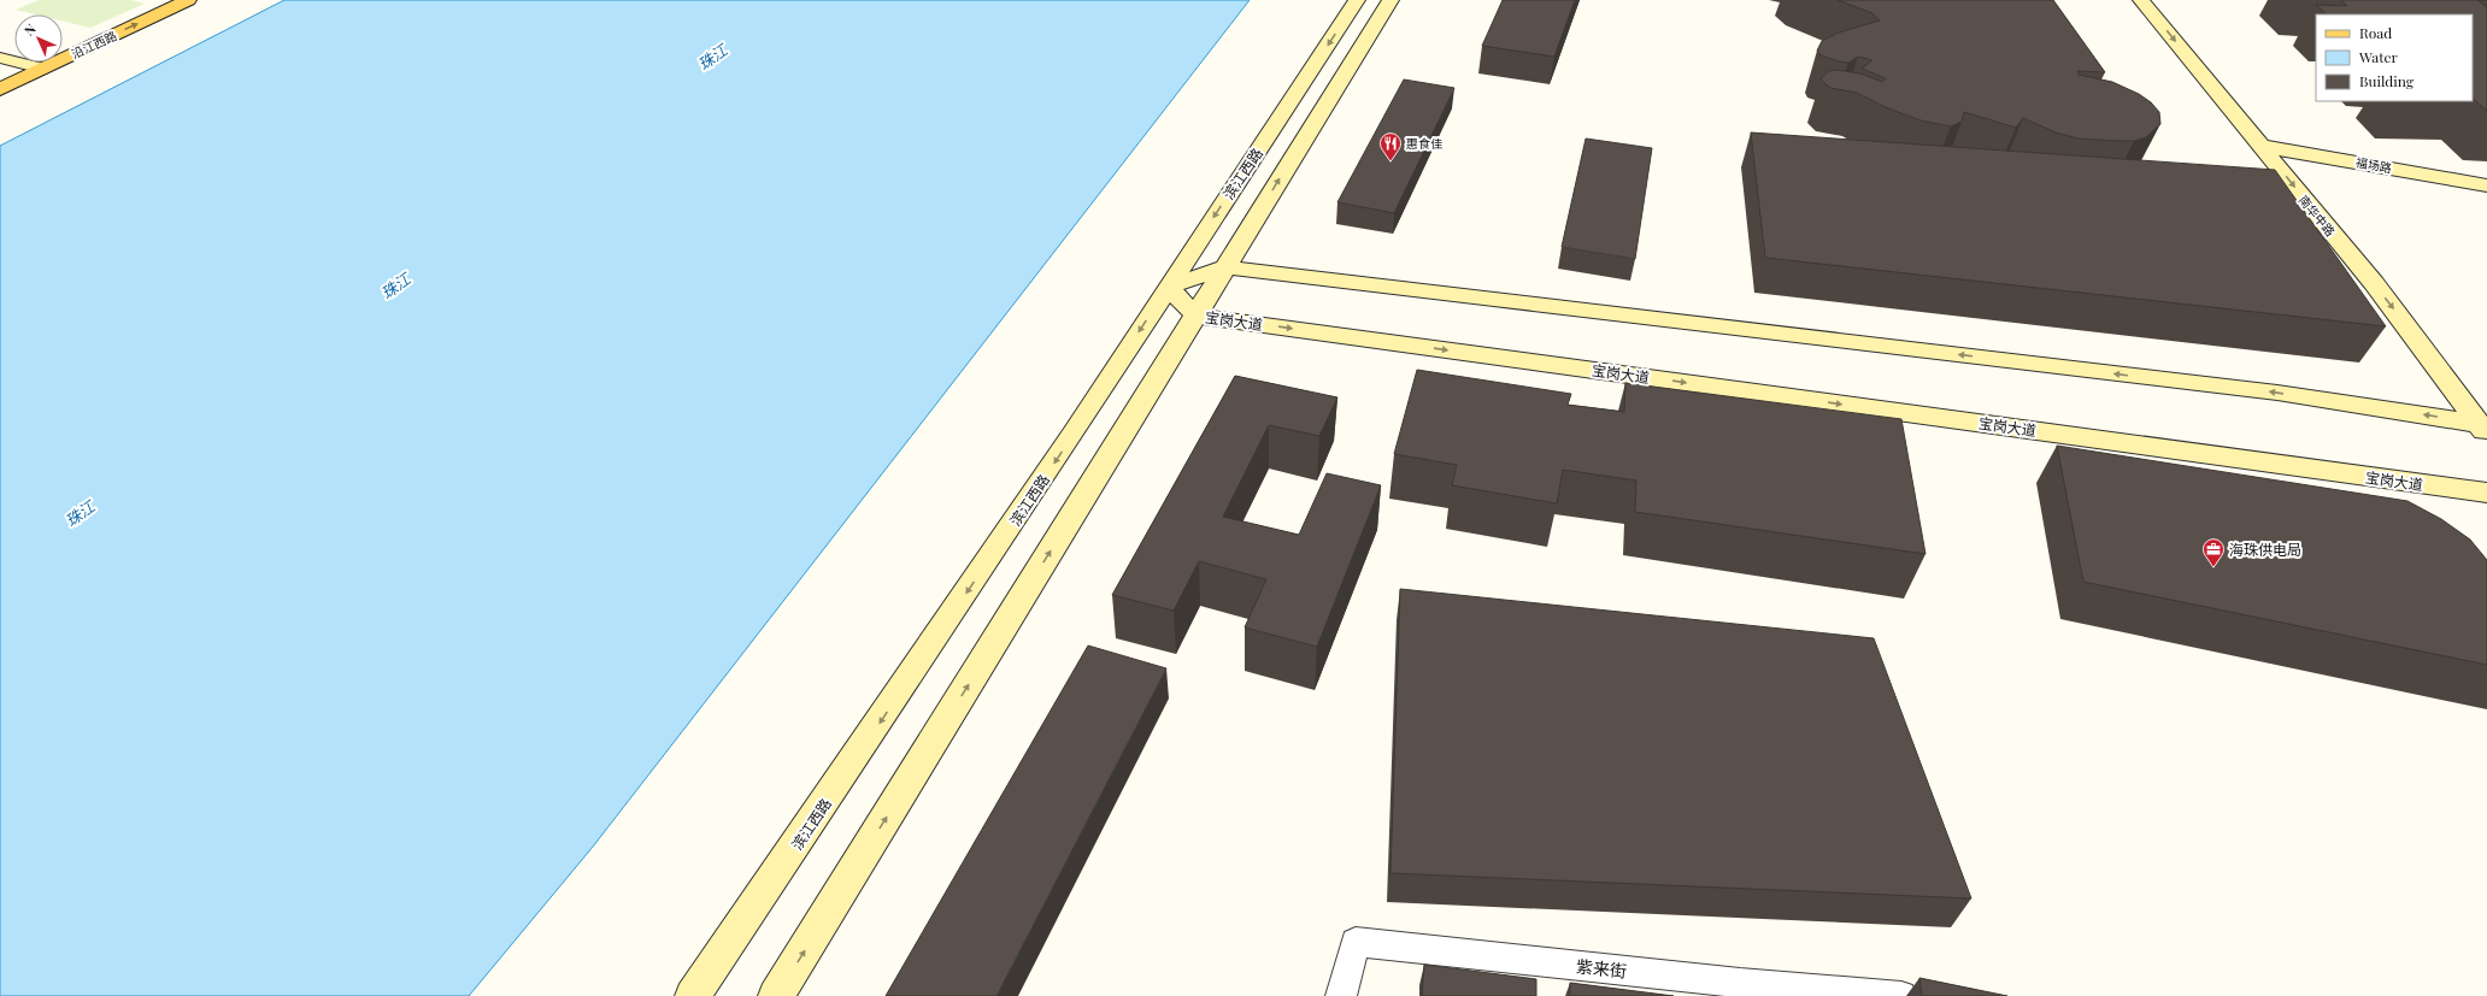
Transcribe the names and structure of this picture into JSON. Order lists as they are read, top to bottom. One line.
{"streets":{"main road":["沿江西路","福场路","滨江西路","南华中路","宝岗大道"],"lane":["紫来街"]},"crossings":[["福场路","南华中路"],["滨江西路","宝岗大道"]],"one_way":["沿江西路","南华中路"],"water":["珠江"],"places":{"restaurant":["惠食佳"],"office":["海珠供电局"]},"legend":["Road","Water","Building"],"north":"top left"}
